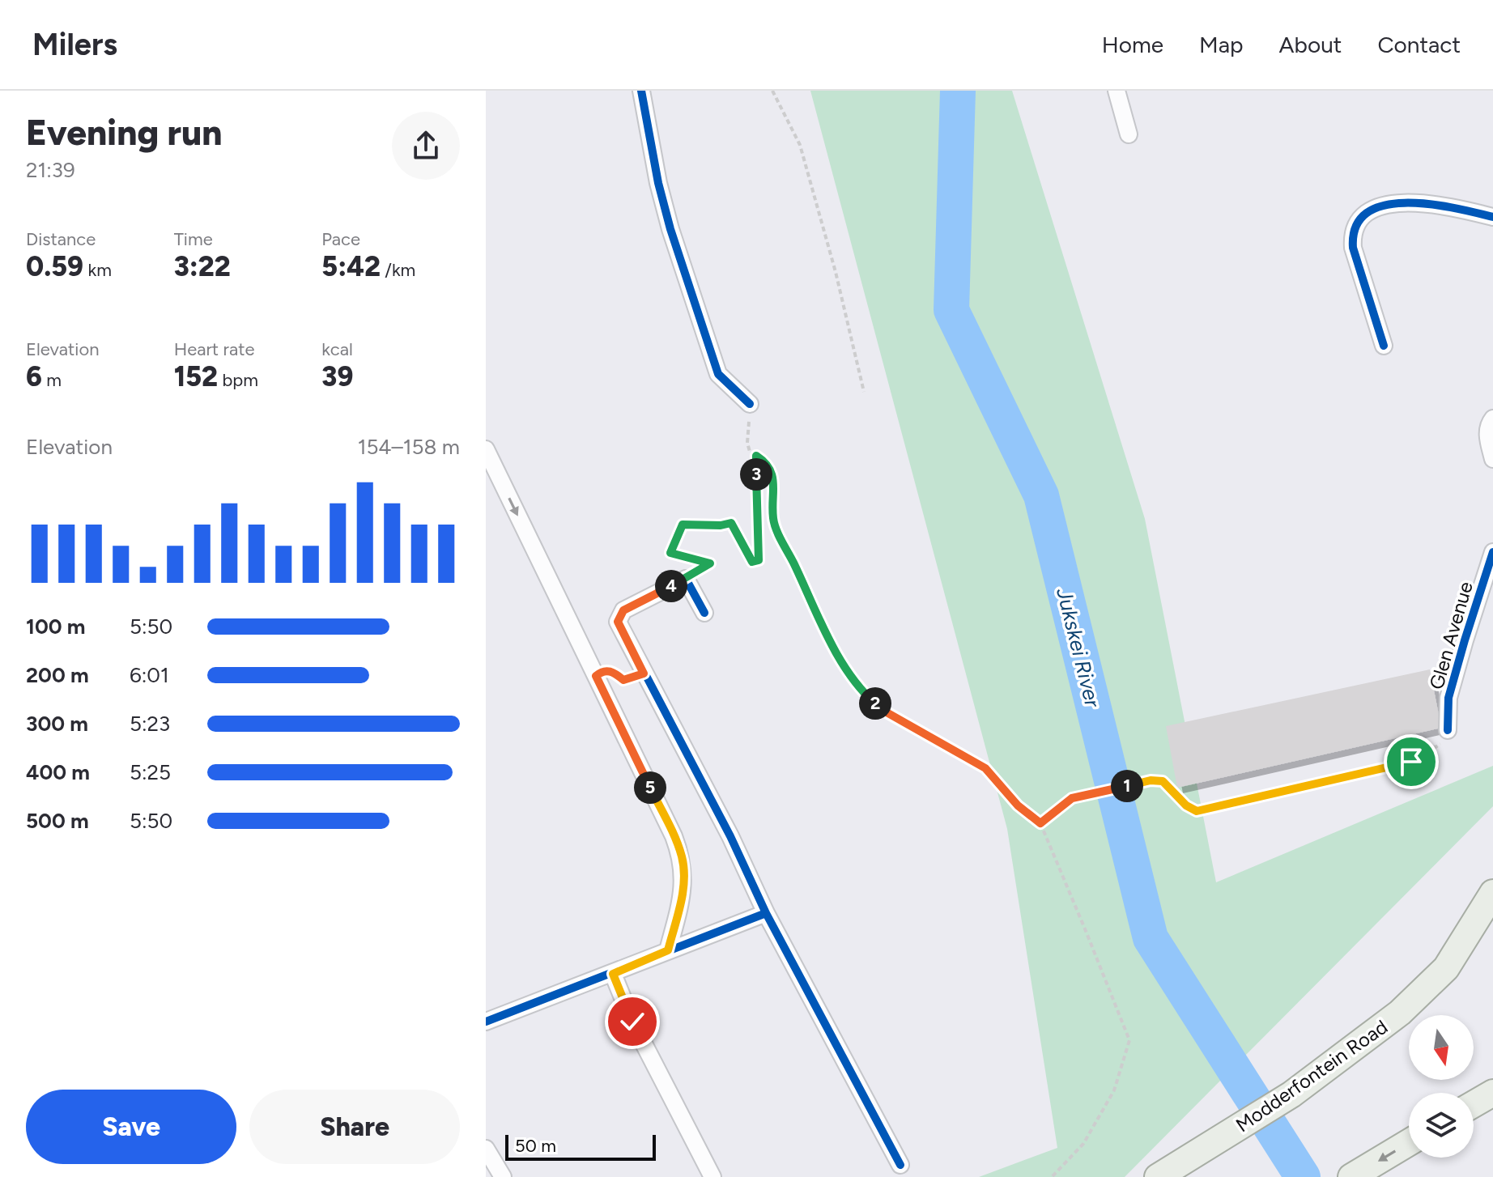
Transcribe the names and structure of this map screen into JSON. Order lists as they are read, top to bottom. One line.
{"streets":{"main road":["Modderfontein Road"],"street":["Glen Avenue"]},"water":["Jukskei River"],"scale_bar":"50 m","north":"bottom","page":{"header":"Milers","nav":["Home","Map","About","Contact"],"heading":["Evening run","21:39"],"stats":[["Distance","0.59 km"],["Time","3:22"],["Pace","5:42 /km"],["Elevation","6 m"],["Heart rate","152 bpm"],["kcal","39"]],"chart":["Elevation","154–158 m"],"pins":["3","4","2","1","5"],"list":[{"name":"100 m","note":"5:50"},{"name":"200 m","note":"6:01"},{"name":"300 m","note":"5:23"},{"name":"400 m","note":"5:25"},{"name":"500 m","note":"5:50"}],"buttons":["Save","Share"],"scale":"50 m"}}
